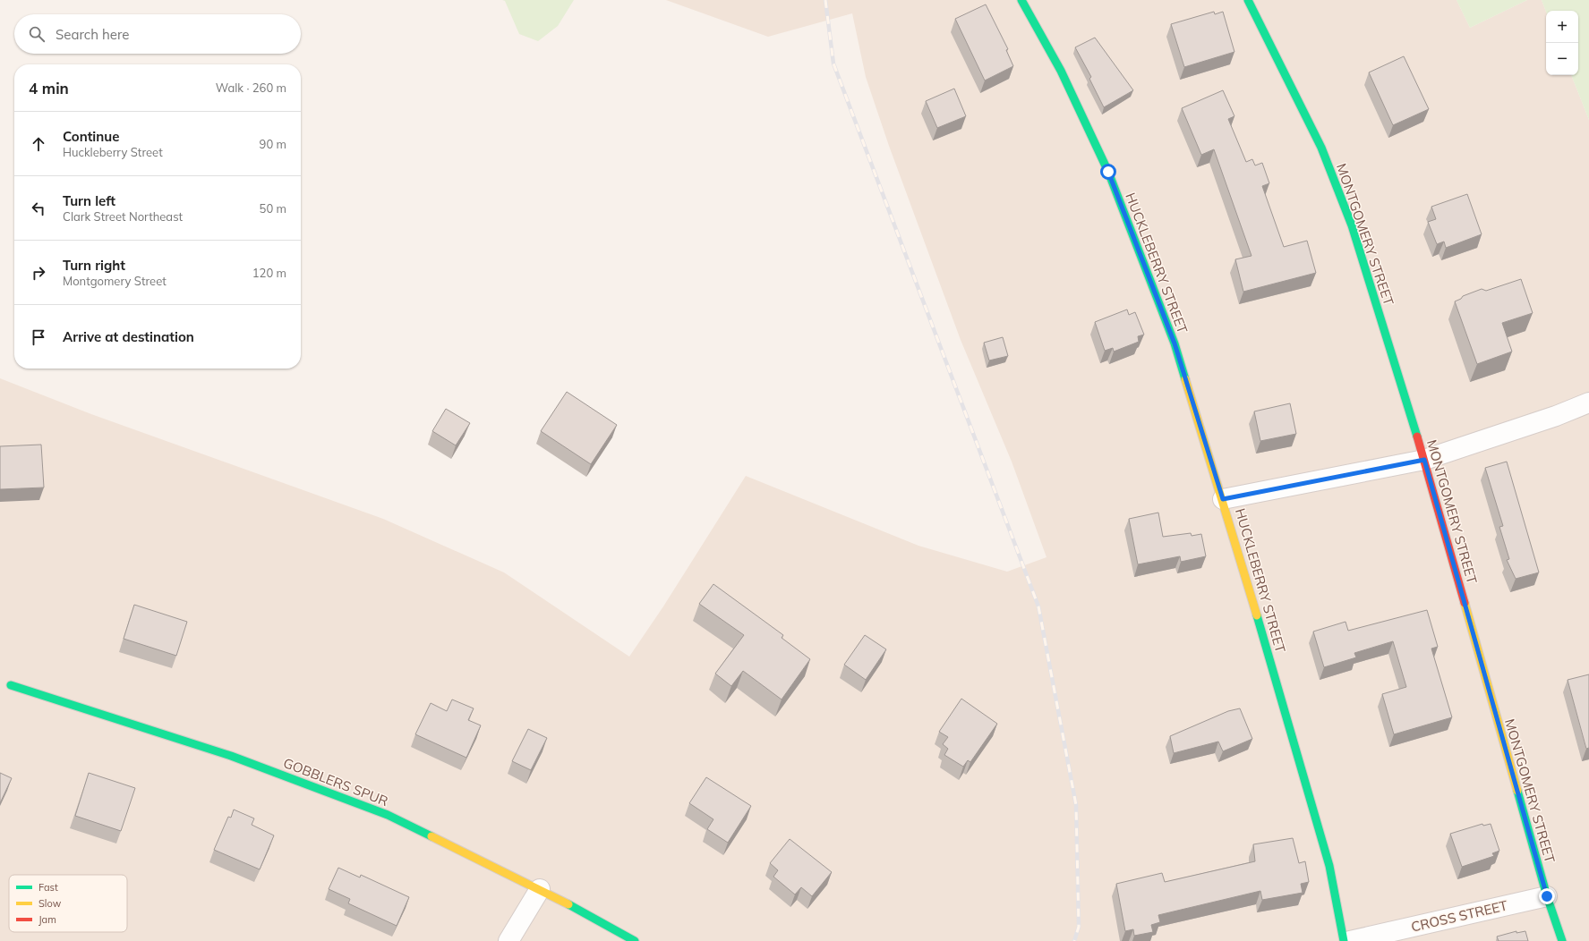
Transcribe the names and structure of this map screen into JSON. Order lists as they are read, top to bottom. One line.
{"streets":{"street":["MONTGOMERY STREET","HUCKLEBERRY STREET","GOBBLERS SPUR","CROSS STREET"]},"crossings":[["MONTGOMERY STREET","CROSS STREET"]],"legend":["Fast","Slow","Jam"],"page":{"map_buttons":["+","−"],"search":"Search here","heading":["4 min","Walk · 260 m"],"list":[["Continue","Huckleberry Street","90 m"],["Turn left","Clark Street Northeast","50 m"],["Turn right","Montgomery Street","120 m"],"Arrive at destination"]}}
